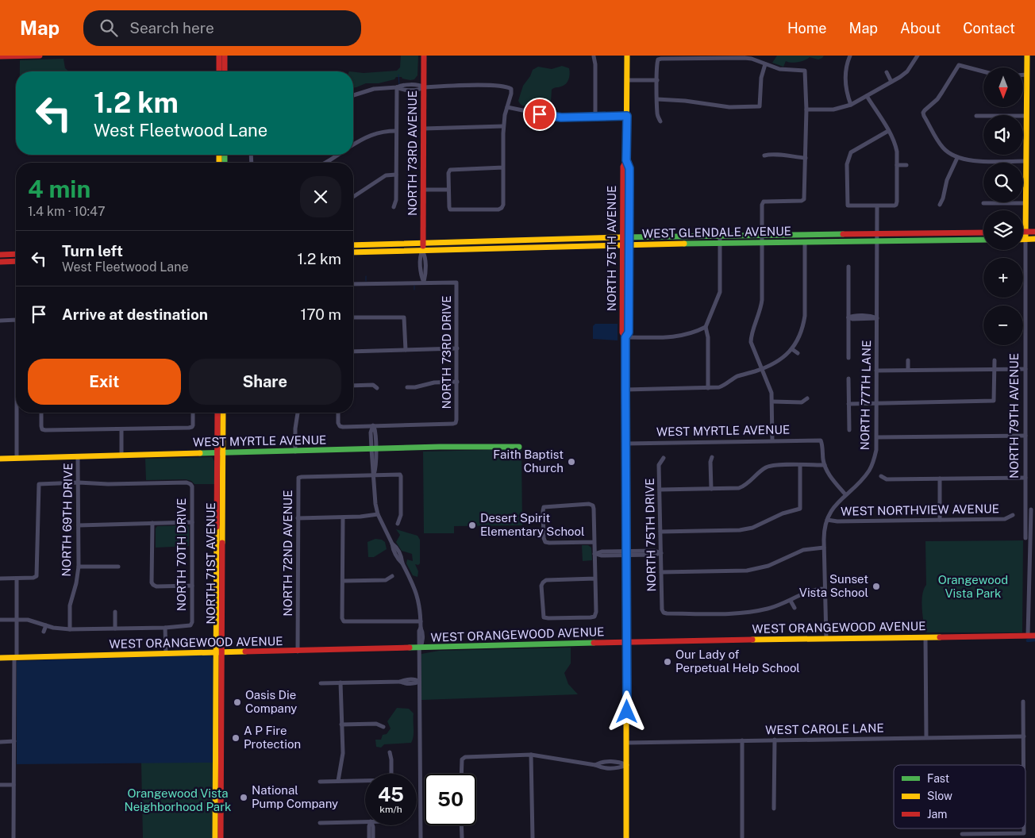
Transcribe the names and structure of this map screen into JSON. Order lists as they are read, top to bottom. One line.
{"streets":{"street":["NORTH 73RD AVENUE","WEST GLENDALE AVENUE","NORTH 75TH AVENUE","NORTH 73RD DRIVE","NORTH 77TH LANE","NORTH 79TH AVENUE","WEST MYRTLE AVENUE","WEST NORTHVIEW AVENUE","NORTH 69TH DRIVE","NORTH 75TH DRIVE","NORTH 72ND AVENUE","NORTH 70TH DRIVE","NORTH 71ST AVENUE","WEST ORANGEWOOD AVENUE","WEST CAROLE LANE"]},"crossings":[["NORTH 73RD AVENUE","WEST GLENDALE AVENUE"],["NORTH 73RD AVENUE","NORTH 73RD DRIVE"],["WEST GLENDALE AVENUE","NORTH 75TH AVENUE"],["WEST GLENDALE AVENUE","NORTH 77TH LANE"],["NORTH 75TH AVENUE","WEST MYRTLE AVENUE"],["NORTH 75TH AVENUE","WEST ORANGEWOOD AVENUE"],["NORTH 75TH AVENUE","WEST CAROLE LANE"],["NORTH 77TH LANE","WEST NORTHVIEW AVENUE"],["NORTH 77TH LANE","WEST ORANGEWOOD AVENUE"],["WEST MYRTLE AVENUE","NORTH 69TH DRIVE"],["WEST MYRTLE AVENUE","NORTH 71ST AVENUE"],["NORTH 69TH DRIVE","NORTH 70TH DRIVE"],["NORTH 72ND AVENUE","WEST ORANGEWOOD AVENUE"],["NORTH 71ST AVENUE","WEST ORANGEWOOD AVENUE"]],"parks":["Orangewood Vista Park","Orangewood Vista Neighborhood Park"],"places":["Faith Baptist Church","Desert Spirit Elementary School","Sunset Vista School","Our Lady of Perpetual Help School","Oasis Die Company","A P Fire Protection","National Pump Company"],"legend":["Fast","Slow","Jam"],"north":"bottom","page":{"header":"Map","search":"Search here","nav":["Home","Map","About","Contact"],"map_buttons":["+","−"],"turn":["1.2 km","West Fleetwood Lane"],"heading":["4 min","1.4 km · 10:47"],"list":[{"name":"Turn left","note":"West Fleetwood Lane","value":"1.2 km"},{"name":"Arrive at destination","value":"170 m"}],"buttons":["Exit","Share"],"speed":"45 km/h","limit":"50"}}
